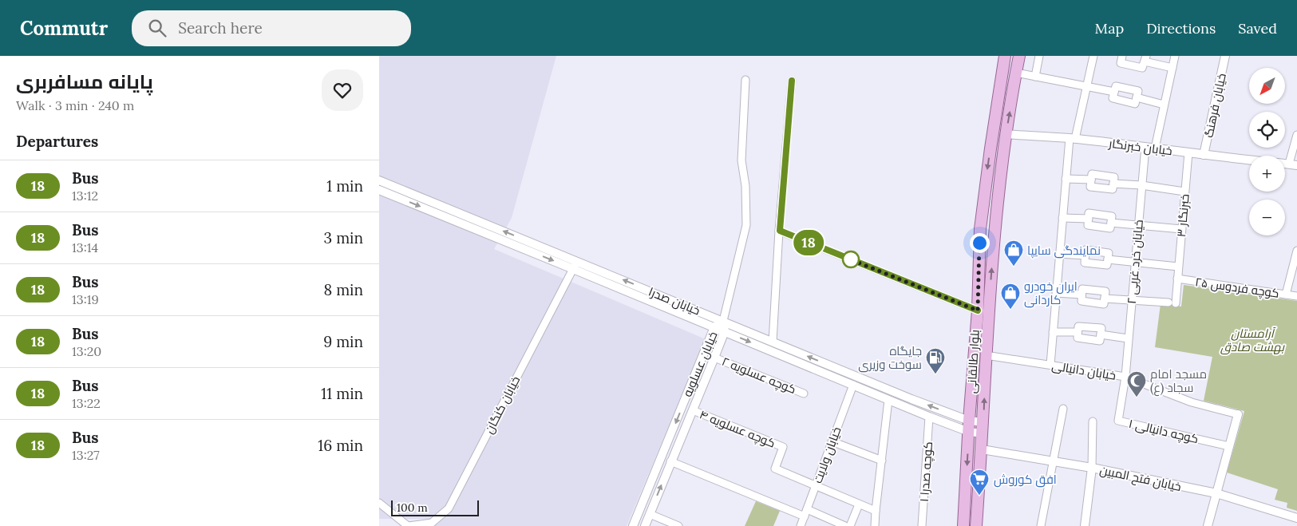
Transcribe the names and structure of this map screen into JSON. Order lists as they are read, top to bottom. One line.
{"streets":{"main road":["بلوار طالقانی"],"street":["خیابان فرهنگ","خیابان خبرنگار","خبرنگار ۳","خیابان خرد غربی ۲","کوچه فردوس ۲۵","خیابان صدرا","خیابان عسلویه","خیابان دانیالی","کوچه عسلویه ۲","خیابان کنگان","کوچه عسلویه ۴","کوچه دانیالی ۱","خیابان ولایت","کوچه صدرا ۱","خیابان فتح المبین"]},"crossings":[["خیابان فرهنگ","خیابان خبرنگار"],["خیابان خبرنگار","خبرنگار ۳"],["خیابان خبرنگار","خیابان خرد غربی ۲"],["خیابان خبرنگار","بلوار طالقانی"],["خبرنگار ۳","خیابان خرد غربی ۲"],["خبرنگار ۳","کوچه فردوس ۲۵"],["خیابان خرد غربی ۲","خیابان دانیالی"],["خیابان خرد غربی ۲","کوچه دانیالی ۱"],["خیابان صدرا","بلوار طالقانی"],["خیابان صدرا","خیابان عسلویه"],["خیابان صدرا","خیابان کنگان"],["خیابان صدرا","خیابان ولایت"],["خیابان صدرا","کوچه صدرا ۱"],["بلوار طالقانی","خیابان دانیالی"],["بلوار طالقانی","خیابان فتح المبین"],["خیابان عسلویه","کوچه عسلویه ۲"],["خیابان عسلویه","کوچه عسلویه ۴"],["خیابان دانیالی","کوچه دانیالی ۱"],["خیابان دانیالی","خیابان فتح المبین"],["کوچه عسلویه ۴","خیابان ولایت"]],"parks":["آرامستان بهشت صادق"],"places":{"shop":["نمایندگی سایپا","ایران خودرو کاردانی"],"fuel station":["جایگاه سوخت وزیری"],"mosque":["مسجد امام سجاد (ع)"],"supermarket":["افق کوروش"]},"lines":["bus line 18"],"scale_bar":"100 m","north":"bottom left","page":{"header":"Commutr","search":"Search here","nav":["Map","Directions","Saved"],"heading":[["پایانه مسافربری","Walk · 3 min · 240 m"],"Departures"],"on_map":"18","map_buttons":["+","−"],"list":[{"mark":"18","name":"Bus","note":"13:12","value":"1 min"},{"mark":"18","name":"Bus","note":"13:14","value":"3 min"},{"mark":"18","name":"Bus","note":"13:19","value":"8 min"},{"mark":"18","name":"Bus","note":"13:20","value":"9 min"},{"mark":"18","name":"Bus","note":"13:22","value":"11 min"},{"mark":"18","name":"Bus","note":"13:27","value":"16 min"}],"scale":"100 m"}}
